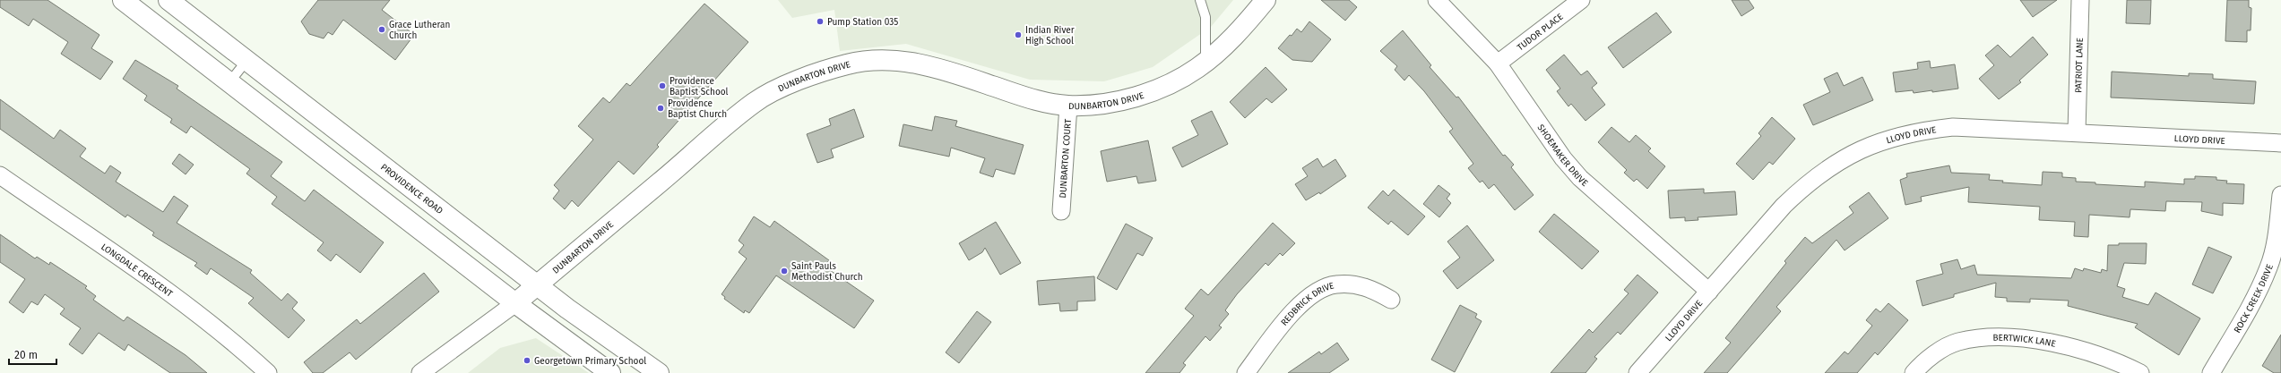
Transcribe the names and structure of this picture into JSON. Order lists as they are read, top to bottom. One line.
{"streets":{"main road":["DUNBARTON DRIVE","PROVIDENCE ROAD"],"street":["TUDOR PLACE","PATRIOT LANE","LLOYD DRIVE","SHOEMAKER DRIVE","DUNBARTON COURT","LONGDALE CRESCENT","ROCK CREEK DRIVE","REDBRICK DRIVE","BERTWICK LANE"]},"crossings":[["TUDOR PLACE","SHOEMAKER DRIVE"],["PATRIOT LANE","LLOYD DRIVE"],["DUNBARTON DRIVE","DUNBARTON COURT"],["DUNBARTON DRIVE","PROVIDENCE ROAD"],["LLOYD DRIVE","SHOEMAKER DRIVE"]],"places":["Pump Station 035","Grace Lutheran Church","Indian River High School","Providence Baptist School","Providence Baptist Church","Saint Pauls Methodist Church","Georgetown Primary School"],"scale_bar":"20 m"}
